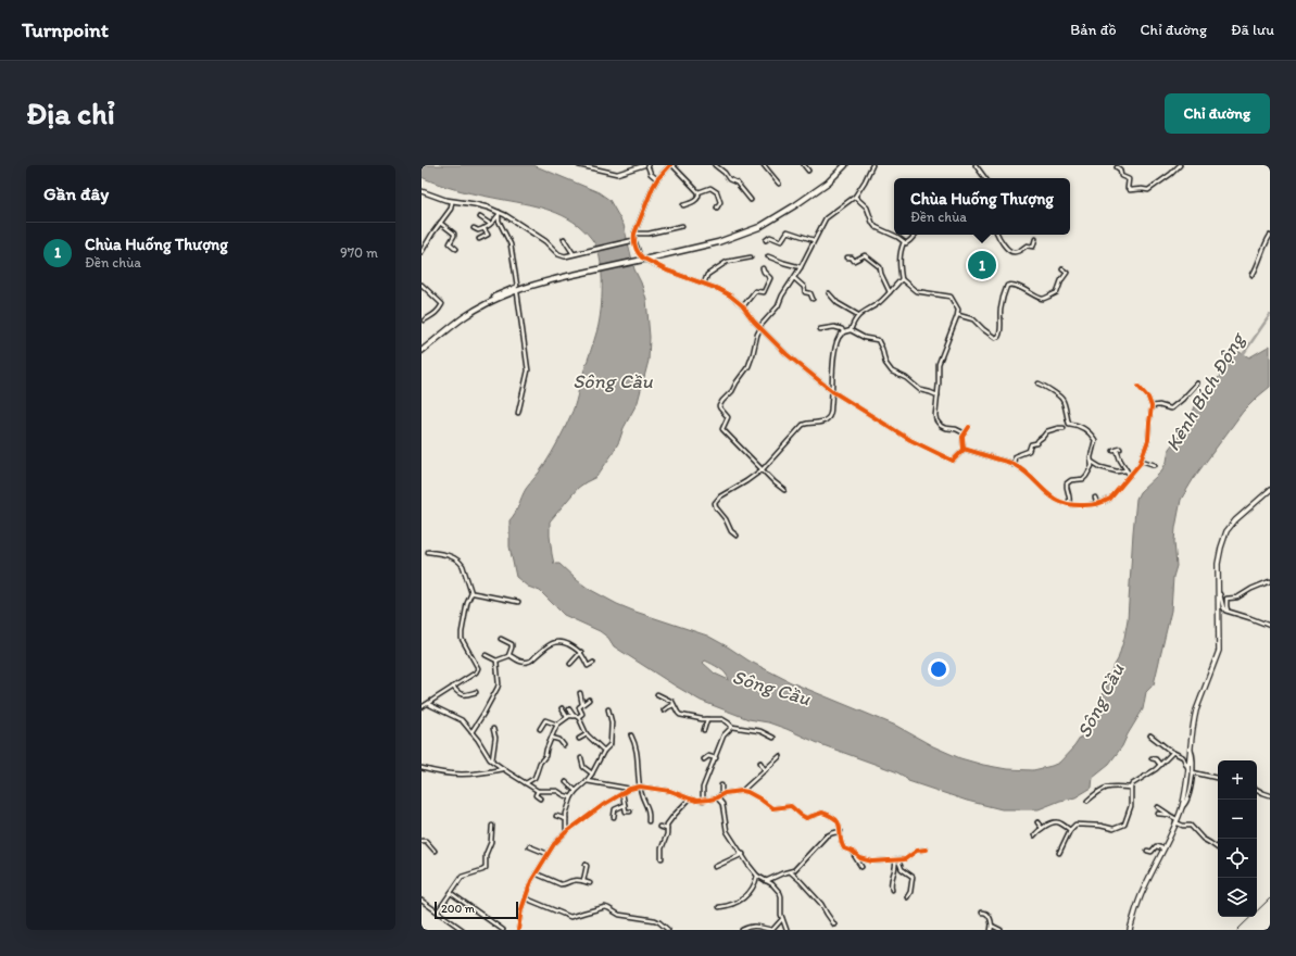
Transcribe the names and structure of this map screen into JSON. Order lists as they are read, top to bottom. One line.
{"water":["Sông Cầu","Kênh Bích Động"],"scale_bar":"200 m","page":{"header":"Turnpoint","nav":["Bản đồ","Chỉ đường","Đã lưu"],"buttons":"Chỉ đường","title":"Địa chỉ","heading":"Gần đây","popup":["Chùa Huống Thượng","Đền chùa"],"list":[{"mark":"1","name":"Chùa Huống Thượng","note":"Đền chùa","value":"970 m"}],"pins":"1","map_buttons":["+","−"],"scale":"200 m"}}
